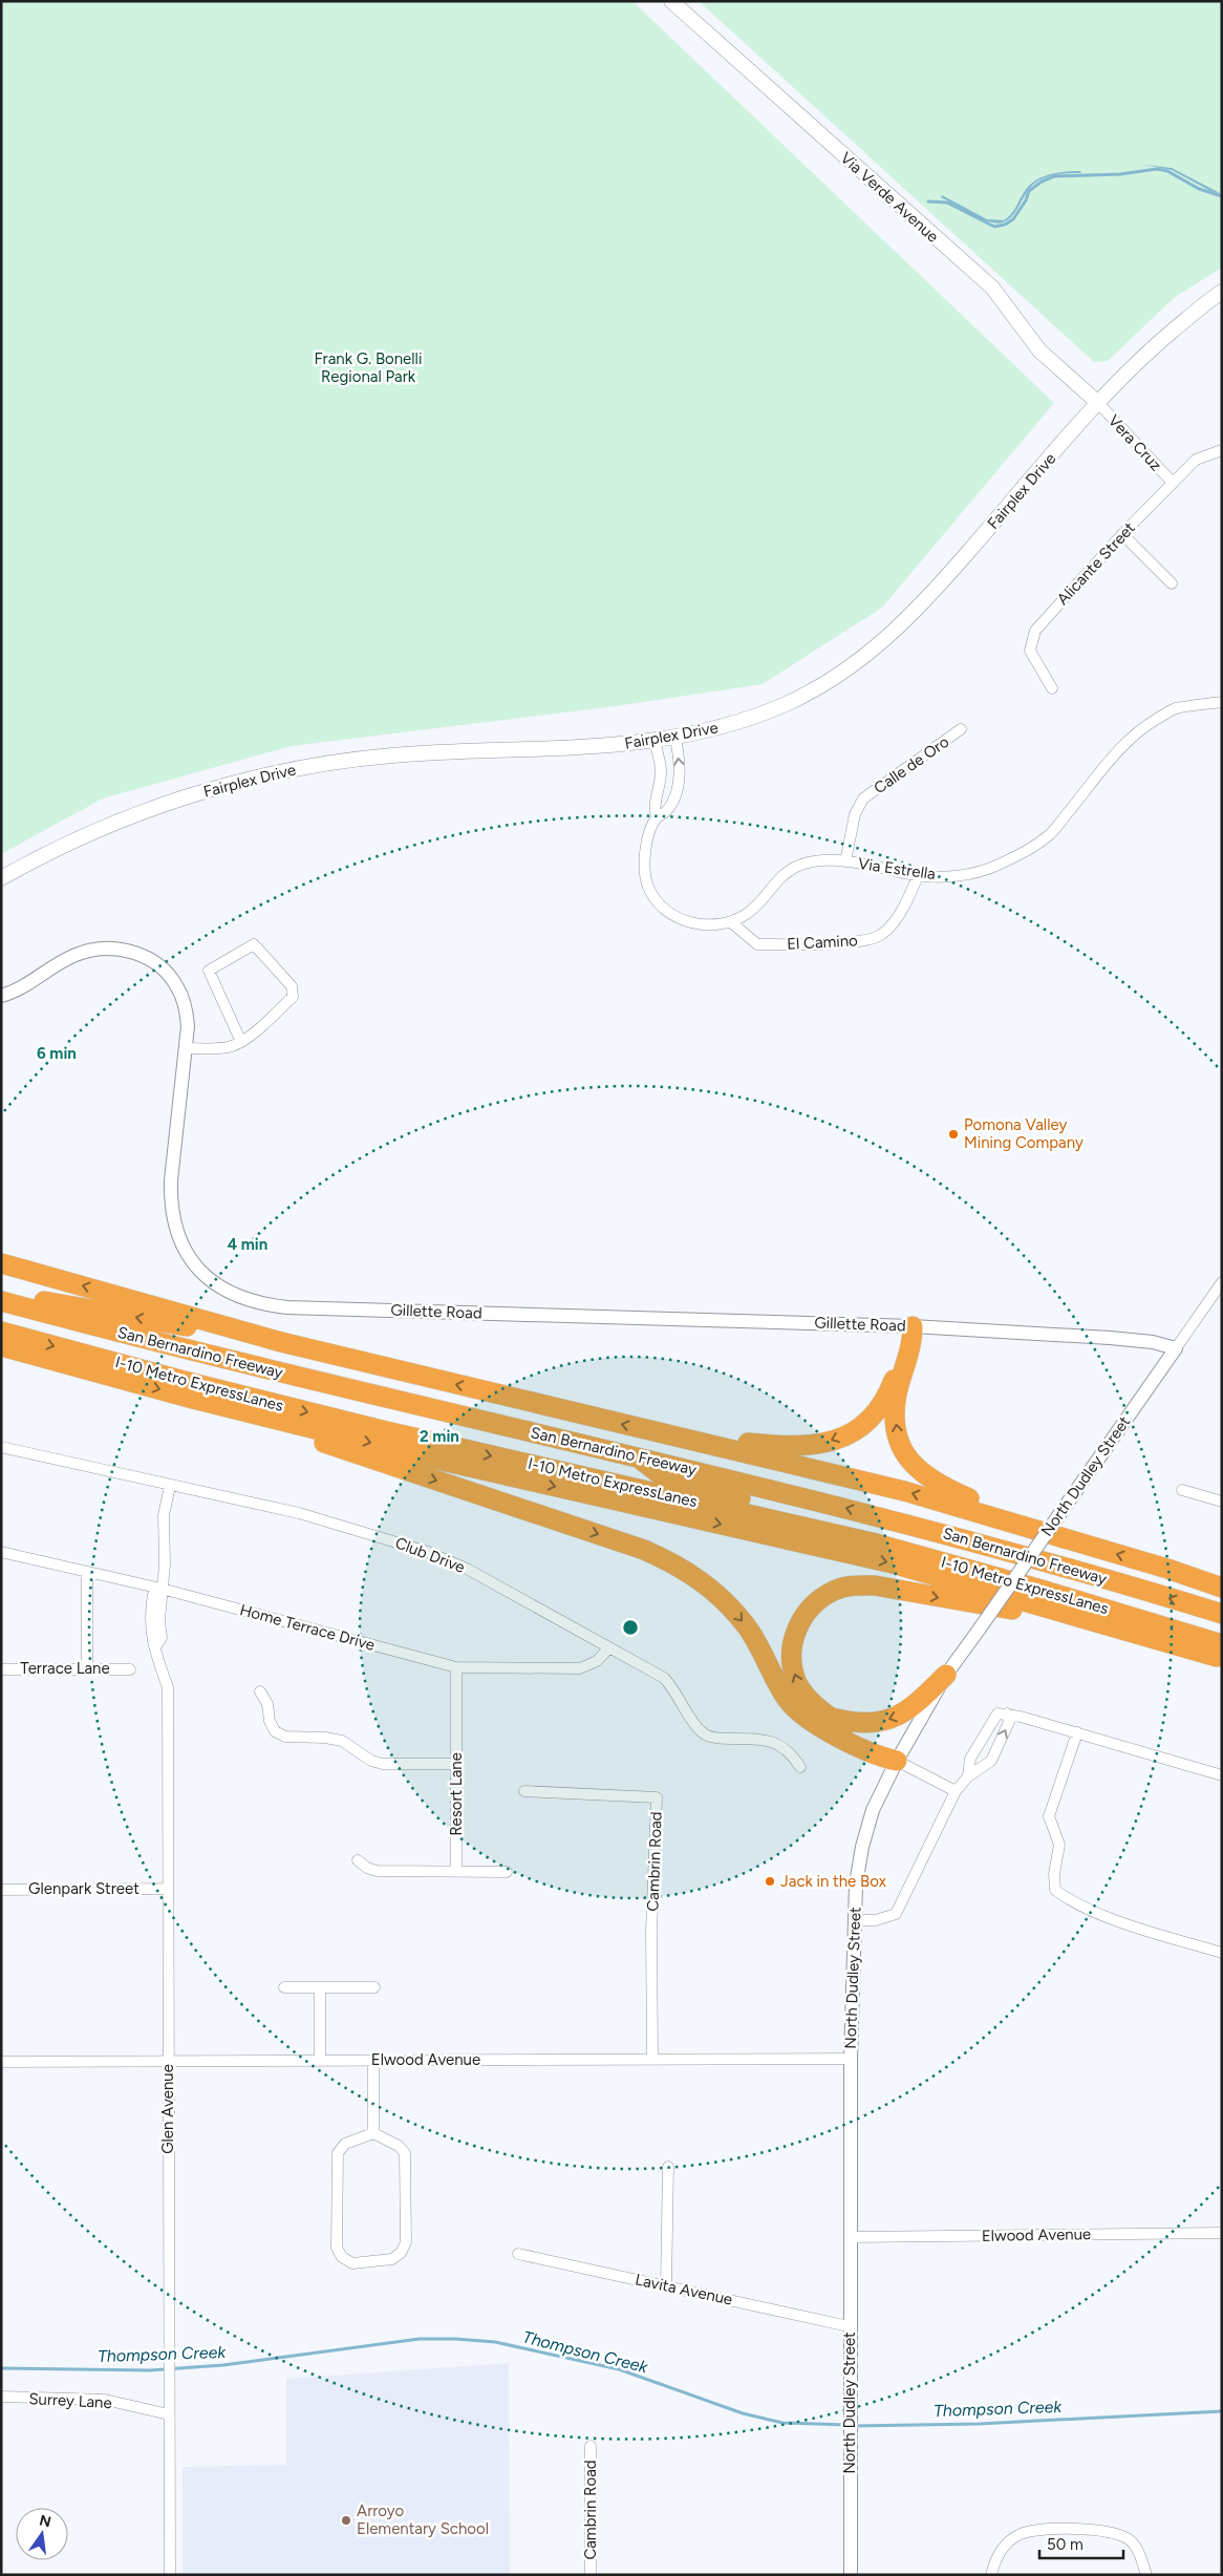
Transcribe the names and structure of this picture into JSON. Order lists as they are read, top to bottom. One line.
{"streets":{"highway":["San Bernardino Freeway","I-10 Metro ExpressLanes"],"main road":["Via Verde Avenue","Fairplex Drive"],"street":["Vera Cruz","Alicante Street","Calle de Oro","Via Estrella","El Camino","Gillette Road","North Dudley Street","Club Drive","Home Terrace Drive","Terrace Lane","Resort Lane","Cambrin Road","Glenpark Street","Elwood Avenue","Glen Avenue","Lavita Avenue","Surrey Lane"]},"crossings":[["Via Verde Avenue","Vera Cruz"],["Via Verde Avenue","Fairplex Drive"],["Vera Cruz","Fairplex Drive"],["Vera Cruz","Alicante Street"],["Fairplex Drive","Via Estrella"],["Calle de Oro","Via Estrella"],["Via Estrella","El Camino"],["Gillette Road","North Dudley Street"],["San Bernardino Freeway","I-10 Metro ExpressLanes"],["North Dudley Street","Elwood Avenue"],["North Dudley Street","Lavita Avenue"],["Club Drive","Home Terrace Drive"],["Club Drive","Glen Avenue"],["Home Terrace Drive","Resort Lane"],["Home Terrace Drive","Glen Avenue"],["Cambrin Road","Elwood Avenue"],["Glenpark Street","Glen Avenue"],["Elwood Avenue","Glen Avenue"],["Glen Avenue","Surrey Lane"]],"water":["Thompson Creek"],"parks":["Frank G. Bonelli Regional Park"],"places":["Pomona Valley Mining Company","Jack in the Box","Arroyo Elementary School"],"scale_bar":"50 m","north":"top","rings":["6 min","4 min","2 min"]}
